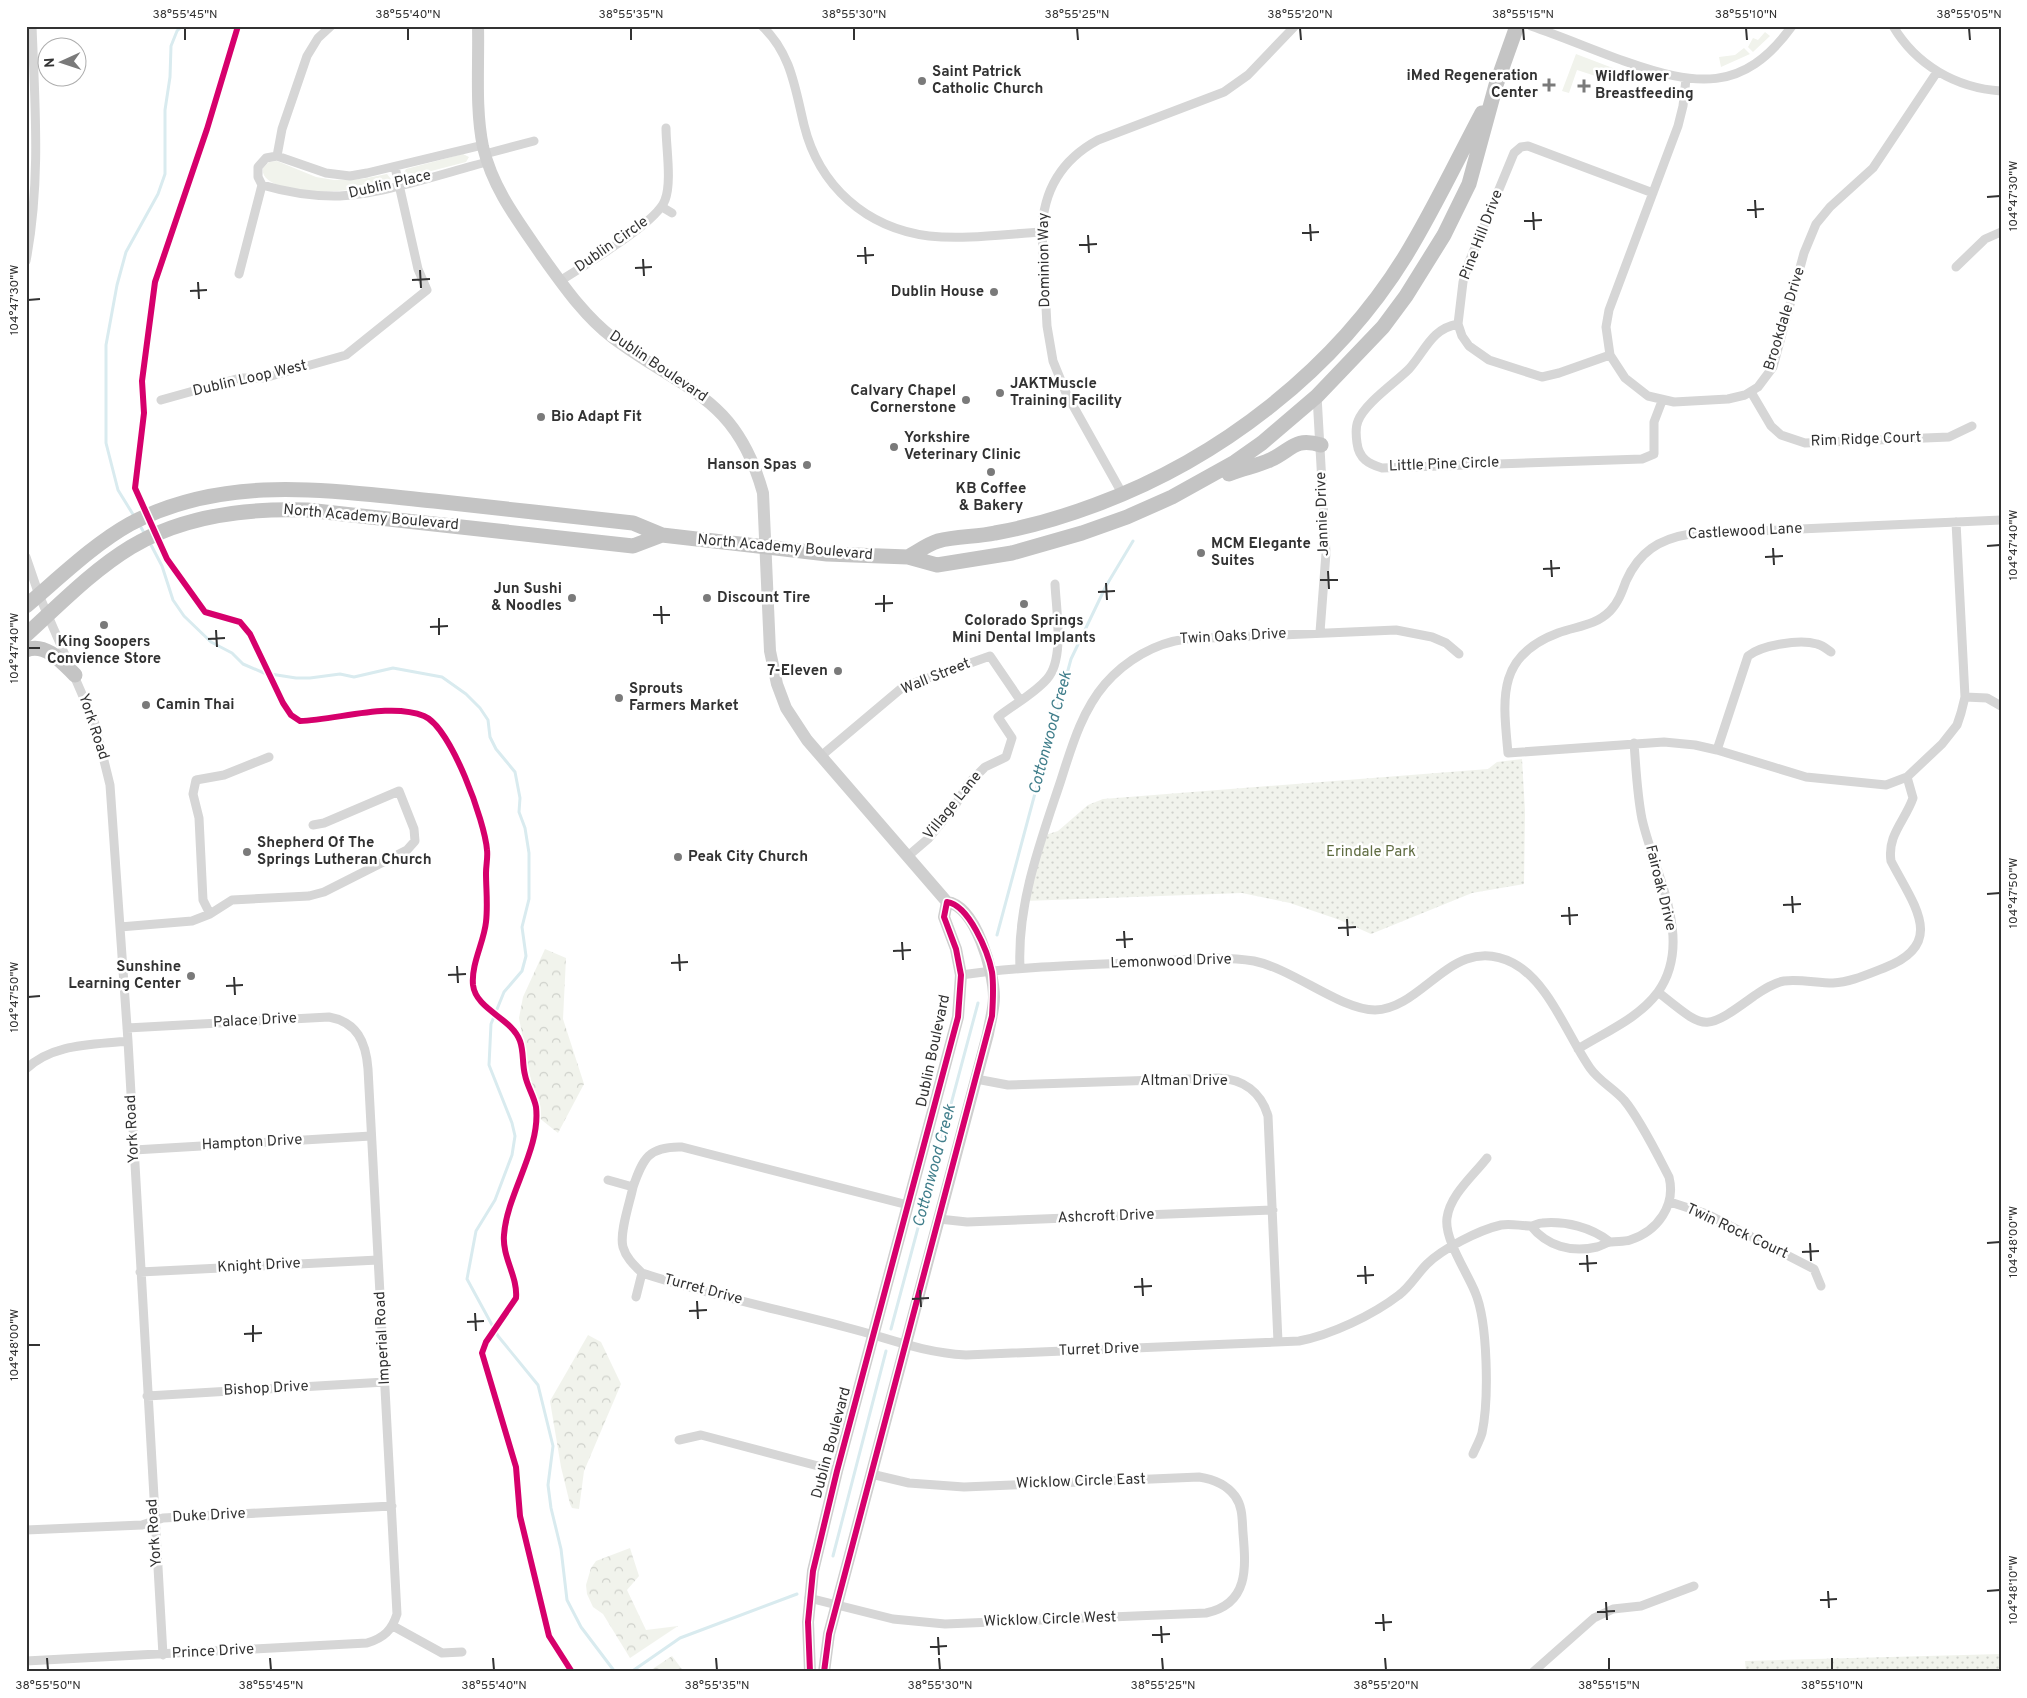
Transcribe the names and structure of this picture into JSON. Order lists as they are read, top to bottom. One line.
{"streets":{"highway":["North Academy Boulevard"],"main road":["Dublin Boulevard"],"street":["Dublin Place","Pine Hill Drive","Dublin Circle","Dominion Way","Brookdale Drive","Dublin Loop West","Rim Ridge Court","Little Pine Circle","Jannie Drive","Castlewood Lane","Twin Oaks Drive","Wall Street","York Road","Village Lane","Fairoak Drive","Lemonwood Drive","Palace Drive","Altman Drive","Hampton Drive","Ashcroft Drive","Twin Rock Court","Knight Drive","Turret Drive","Imperial Road","Bishop Drive","Wicklow Circle East","Duke Drive","Wicklow Circle West","Prince Drive"]},"crossings":[["Dublin Place","Dublin Boulevard"],["Dublin Place","Dublin Loop West"],["Pine Hill Drive","Brookdale Drive"],["Pine Hill Drive","Little Pine Circle"],["Dublin Circle","Dublin Boulevard"],["Dominion Way","North Academy Boulevard"],["Brookdale Drive","Rim Ridge Court"],["Brookdale Drive","Little Pine Circle"],["Dublin Boulevard","North Academy Boulevard"],["Dublin Boulevard","Wall Street"],["Dublin Boulevard","Village Lane"],["Dublin Boulevard","Lemonwood Drive"],["Dublin Boulevard","Altman Drive"],["Dublin Boulevard","Ashcroft Drive"],["Dublin Boulevard","Turret Drive"],["Dublin Boulevard","Wicklow Circle East"],["Dublin Boulevard","Wicklow Circle West"],["Jannie Drive","North Academy Boulevard"],["Jannie Drive","Twin Oaks Drive"],["North Academy Boulevard","York Road"],["Castlewood Lane","Fairoak Drive"],["Twin Oaks Drive","Lemonwood Drive"],["Wall Street","Village Lane"],["York Road","Palace Drive"],["York Road","Hampton Drive"],["York Road","Knight Drive"],["York Road","Bishop Drive"],["York Road","Duke Drive"],["York Road","Prince Drive"],["Fairoak Drive","Lemonwood Drive"],["Lemonwood Drive","Twin Rock Court"],["Palace Drive","Imperial Road"],["Altman Drive","Ashcroft Drive"],["Altman Drive","Turret Drive"],["Hampton Drive","Imperial Road"],["Knight Drive","Imperial Road"],["Imperial Road","Bishop Drive"],["Imperial Road","Duke Drive"],["Imperial Road","Prince Drive"],["Wicklow Circle East","Wicklow Circle West"]],"water":["Cottonwood Creek"],"parks":["Erindale Park"],"places":{"other":["Saint Patrick Catholic Church","Dublin House","JAKTMuscle Training Facility","Calvary Chapel Cornerstone","Bio Adapt Fit","Yorkshire Veterinary Clinic","Hanson Spas","KB Coffee & Bakery","MCM Elegante Suites","Jun Sushi & Noodles","Discount Tire","Colorado Springs Mini Dental Implants","King Soopers Convience Store","7-Eleven","Sprouts Farmers Market","Camin Thai","Shepherd Of The Springs Lutheran Church","Peak City Church","Sunshine Learning Center"],"health":["iMed Regeneration Center","Wildflower Breastfeeding"]},"north":"left","coordinates":["38°55'45\"N","38°55'40\"N","38°55'35\"N","38°55'30\"N","38°55'25\"N","38°55'20\"N","38°55'15\"N","38°55'10\"N","38°55'05\"N","104°47'30\"W","104°47'40\"W","104°47'50\"W","104°48'00\"W","104°48'10\"W","38°55'50\"N"]}
